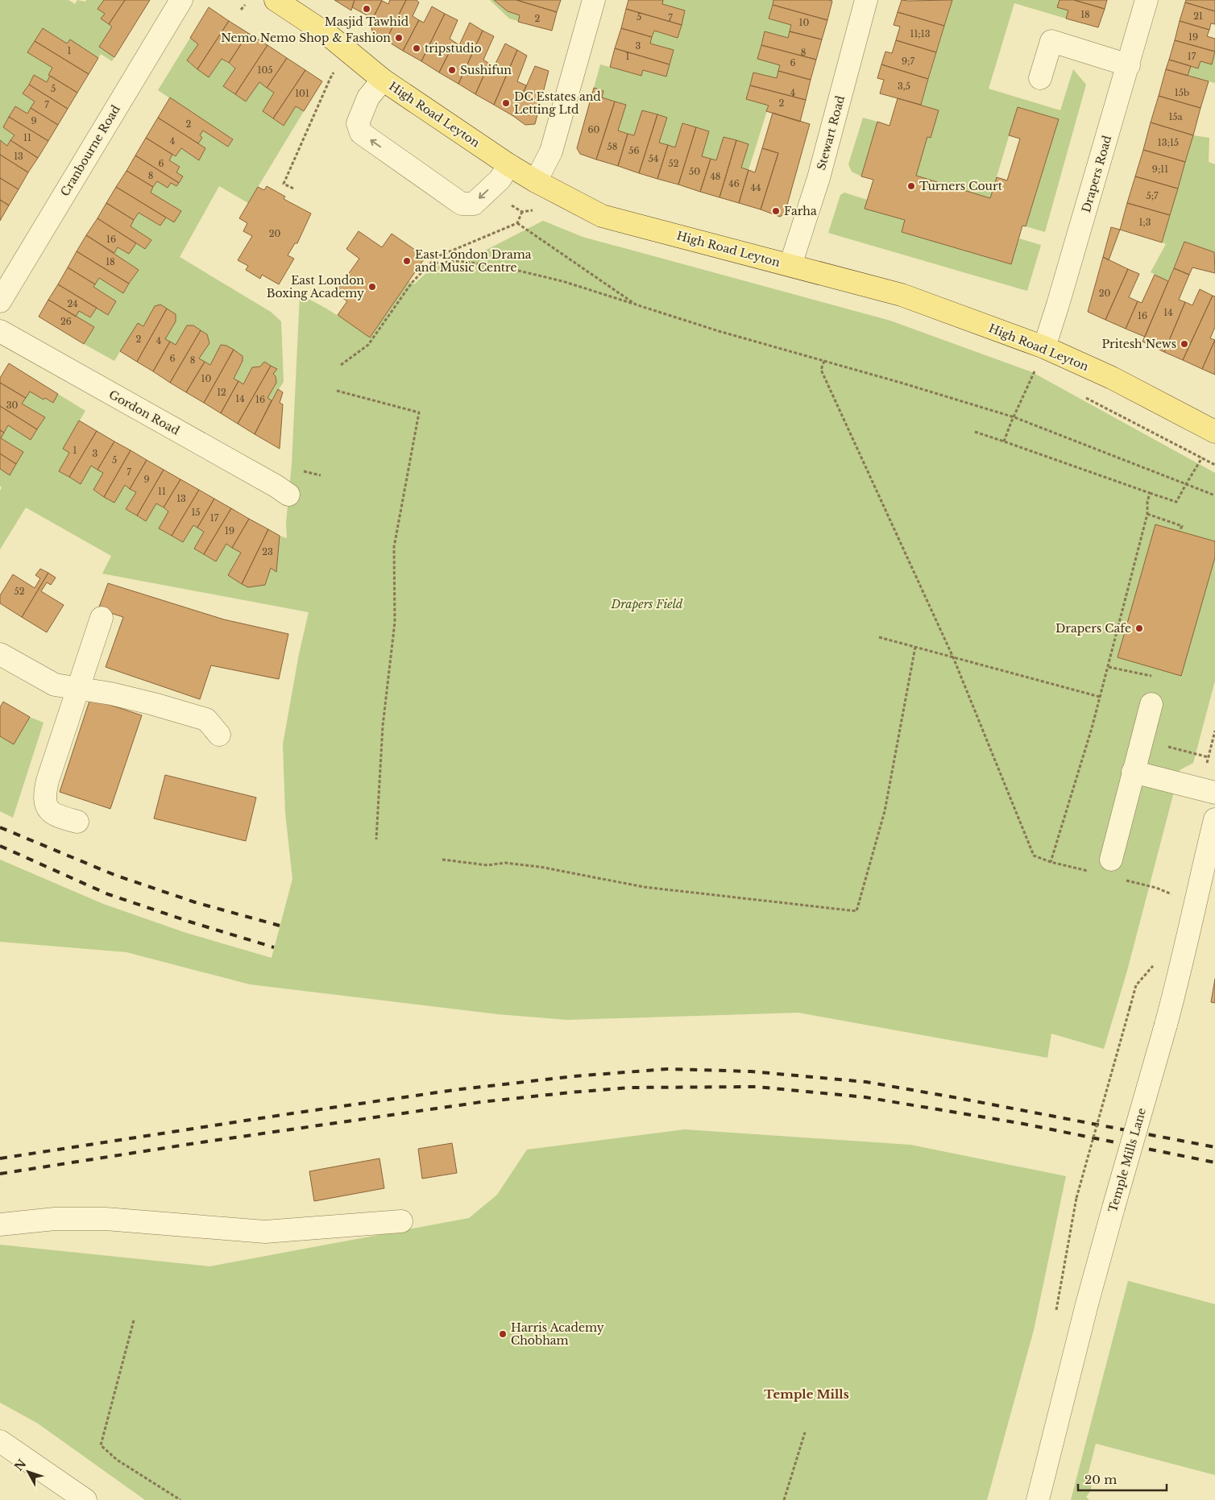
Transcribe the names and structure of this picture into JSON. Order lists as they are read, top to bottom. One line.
{"streets":{"main road":["High Road Leyton"],"street":["Stewart Road","Cranbourne Road","Drapers Road","Gordon Road","Temple Mills Lane"]},"crossings":[["High Road Leyton","Stewart Road"],["High Road Leyton","Drapers Road"]],"districts":["Temple Mills"],"parks":["Drapers Field"],"places":["Masjid Tawhid","Nemo Nemo Shop & Fashion","tripstudio","Sushifun","DC Estates and Letting Ltd","Turners Court","Farha","East London Drama and Music Centre","East London Boxing Academy","Pritesh News","Drapers Cafe","Harris Academy Chobham"],"house_numbers":["18","21","5","7","2","10","11;13","19","3","1","8","1","17","9;7","6","105","3,5","5","4","15b","101","2","7","15a","9","2","60","11","4","13;15","58","56","13","54","6","52","9;11","50","8","48","46","44","5;7","1;3","20","16","18","20","24","14","16","26","2","4","6","8","10","12","14","16","30","1","3","5","7","9","11","13","15","17","19","23","52"],"scale_bar":"20 m","north":"top left"}
